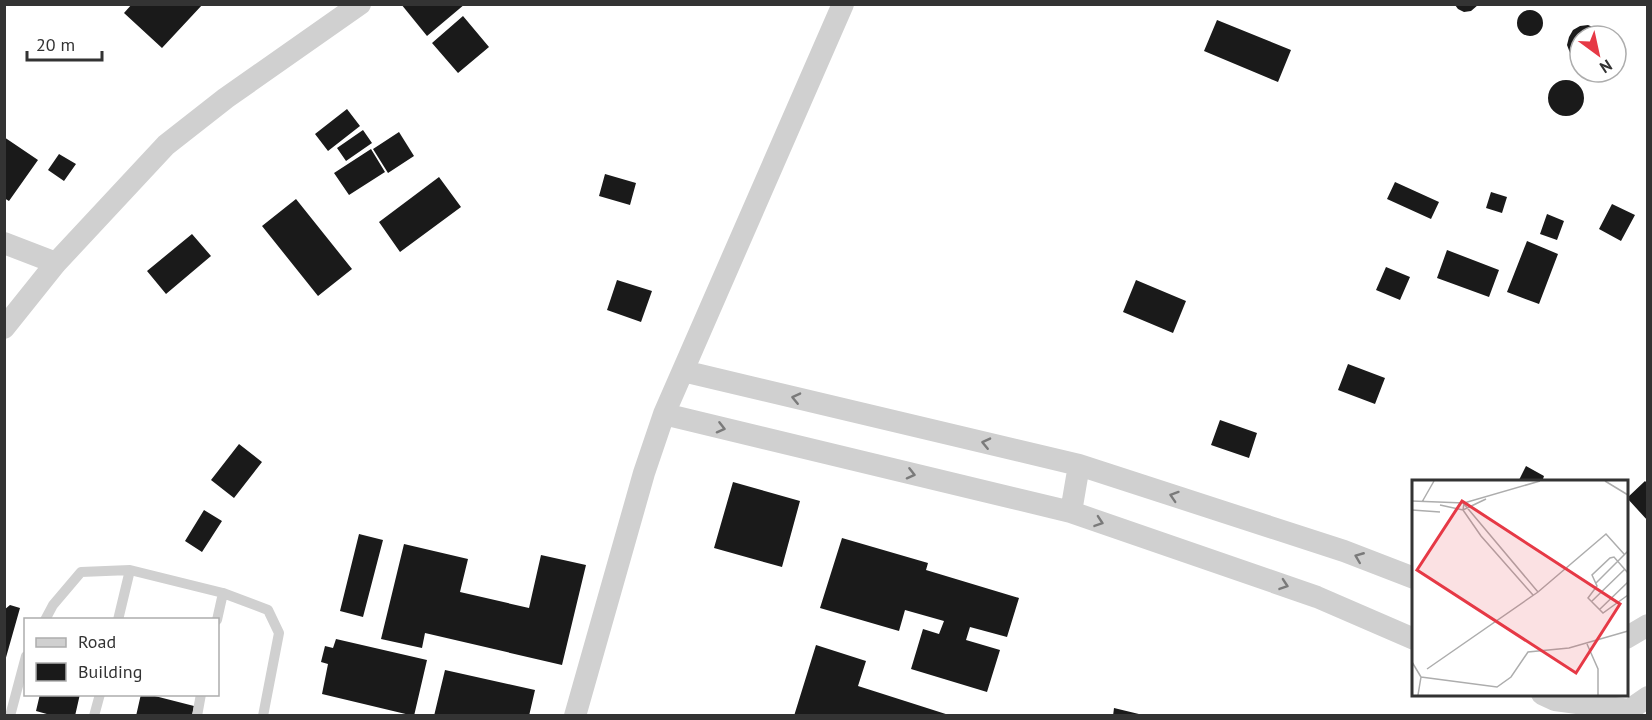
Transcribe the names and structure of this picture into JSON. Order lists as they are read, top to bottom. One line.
{"legend":["Road","Building"],"scale_bar":"20 m","north":"bottom right"}
